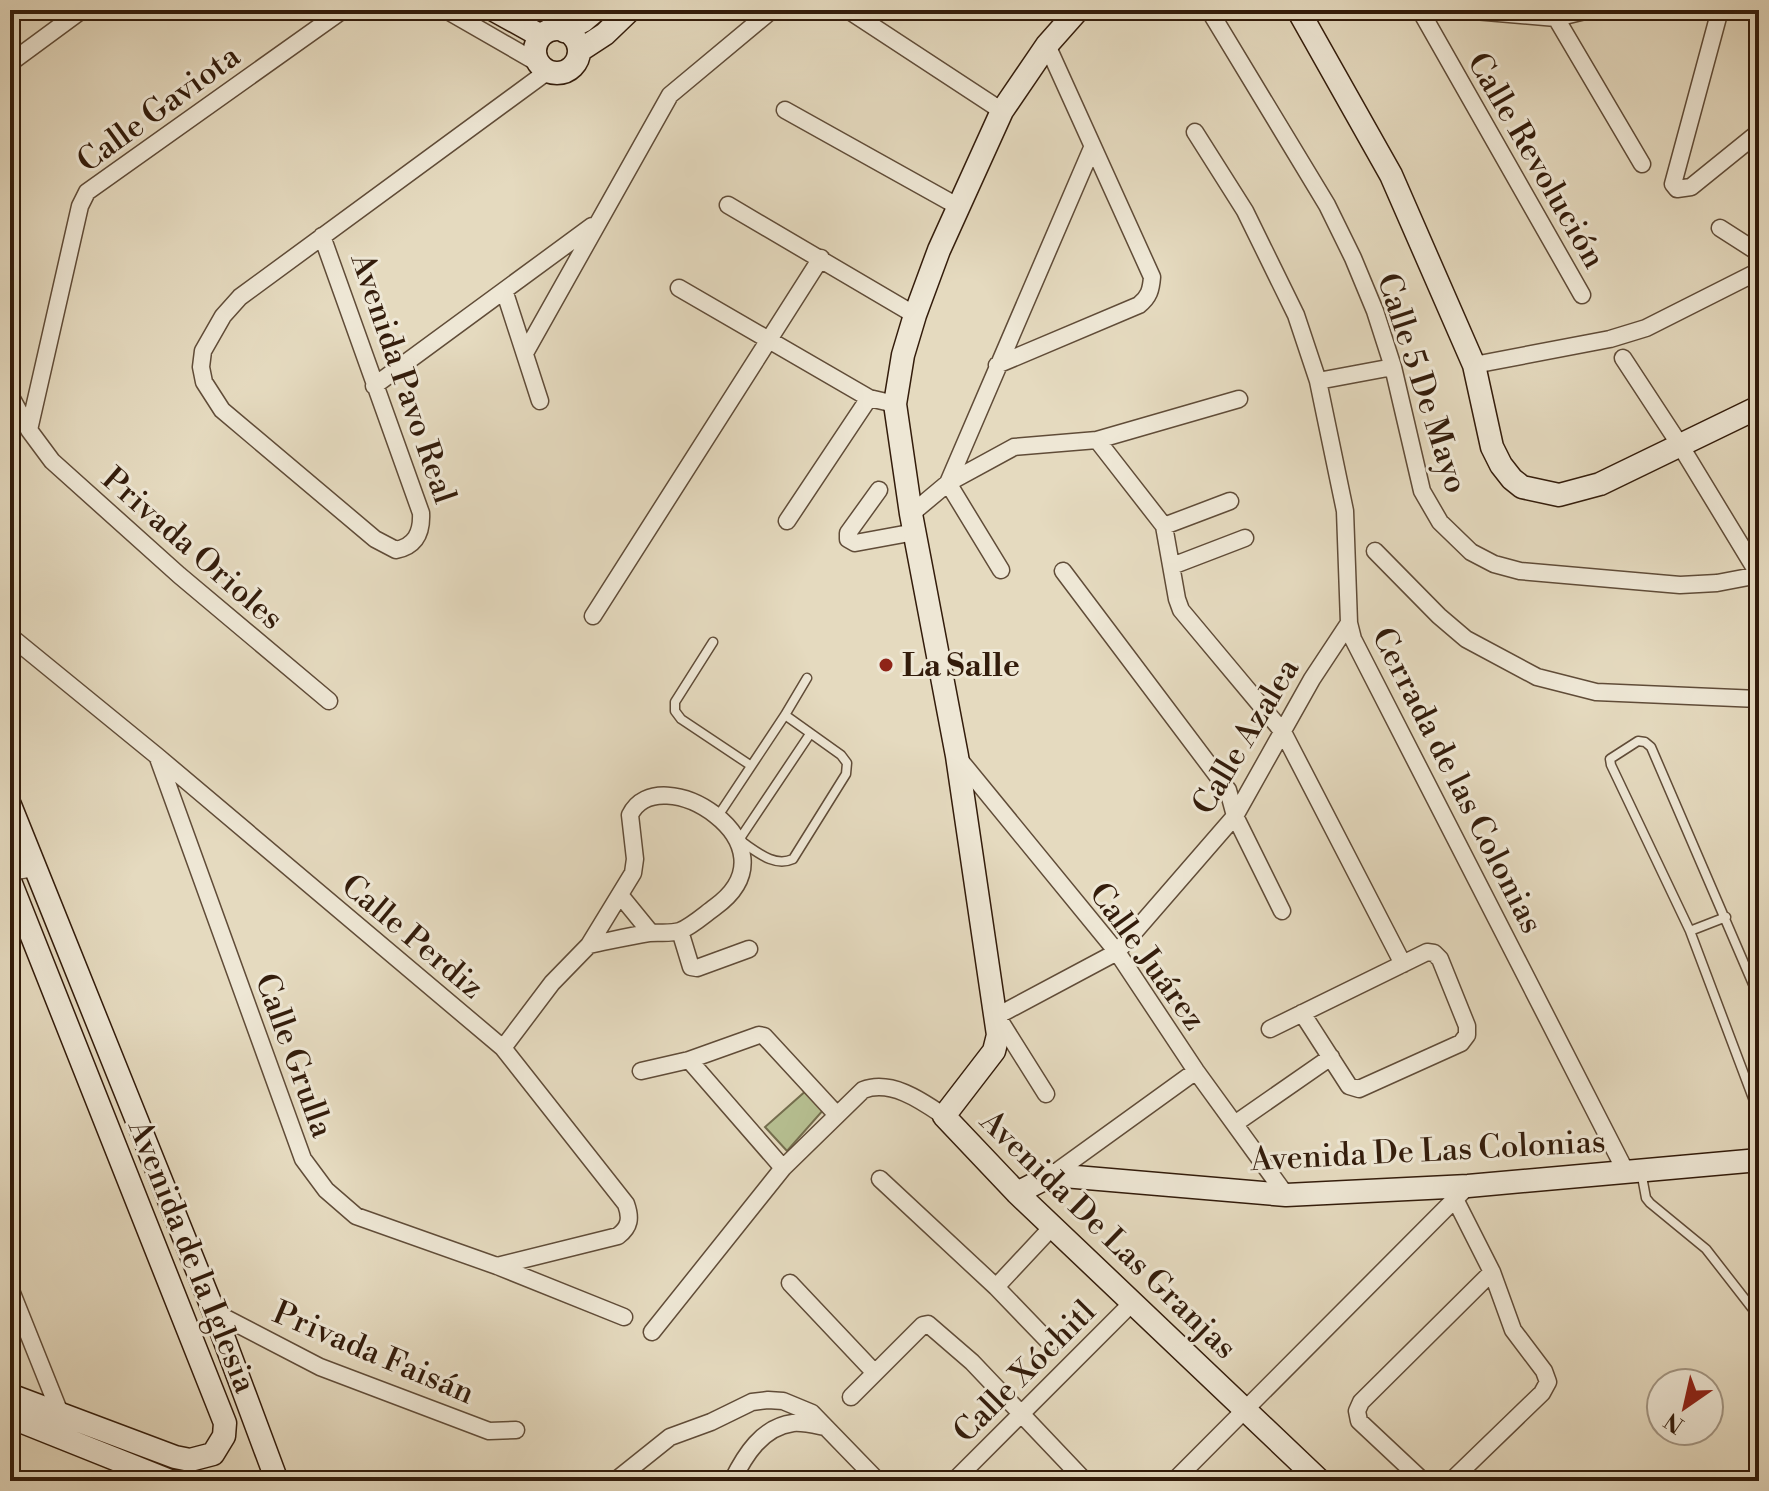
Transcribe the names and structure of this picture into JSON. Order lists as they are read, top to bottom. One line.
{"streets":{"street":["Calle Gaviota","Calle Revolución","Avenida Pavo Real","Calle 5 De Mayo","Privada Orioles","Calle Azalea","Cerrada de las Colonias","Calle Perdiz","Calle Juárez","Calle Grulla","Avenida De Las Colonias","Avenida De Las Granjas","Avenida de la Iglesia","Privada Faisán","Calle Xóchitl"]},"crossings":[["Calle Gaviota","Privada Orioles"],["Calle Azalea","Cerrada de las Colonias"],["Calle Azalea","Calle Juárez"],["Calle Azalea","Avenida De Las Granjas"],["Cerrada de las Colonias","Avenida De Las Colonias"],["Calle Perdiz","Calle Grulla"],["Calle Juárez","Avenida De Las Colonias"],["Calle Juárez","Avenida De Las Granjas"],["Avenida De Las Granjas","Calle Xóchitl"],["Avenida de la Iglesia","Privada Faisán"]],"places":["La Salle"],"north":"bottom left"}
